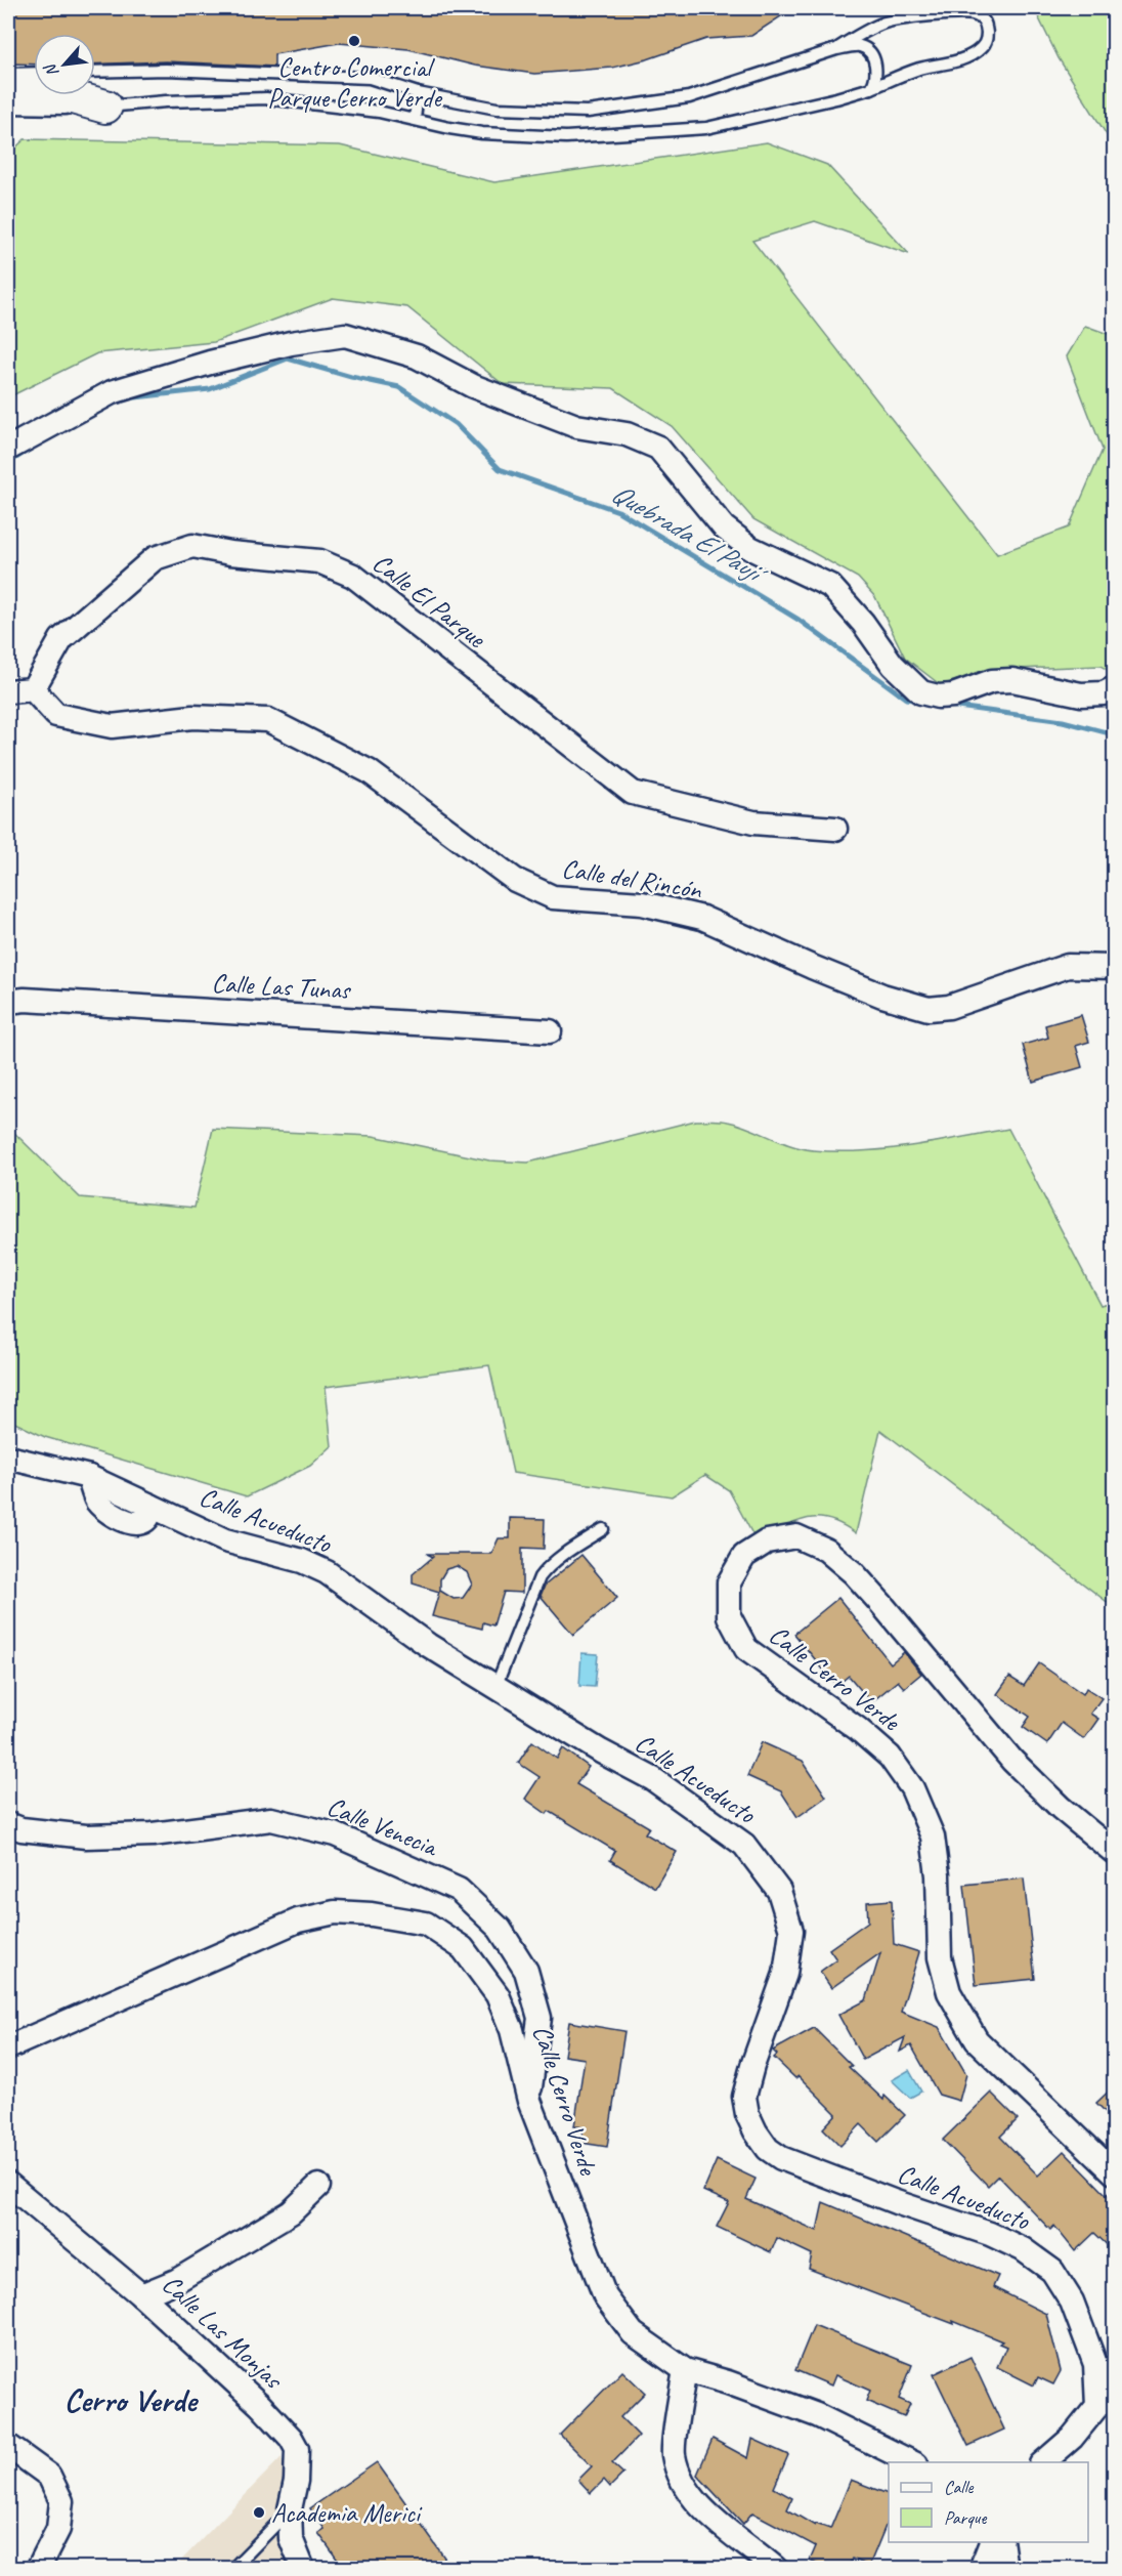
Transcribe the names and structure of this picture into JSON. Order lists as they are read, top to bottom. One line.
{"streets":{"street":["Calle El Parque","Calle del Rincón","Calle Las Tunas","Calle Acueducto","Calle Cerro Verde","Calle Venecia","Calle Las Monjas"]},"crossings":[["Calle El Parque","Calle del Rincón"],["Calle Cerro Verde","Calle Venecia"]],"districts":["Cerro Verde"],"water":["Quebrada El Paují"],"places":["Centro Comercial Parque Cerro Verde","Academia Merici"],"legend":["Calle","Parque"],"north":"bottom left"}
